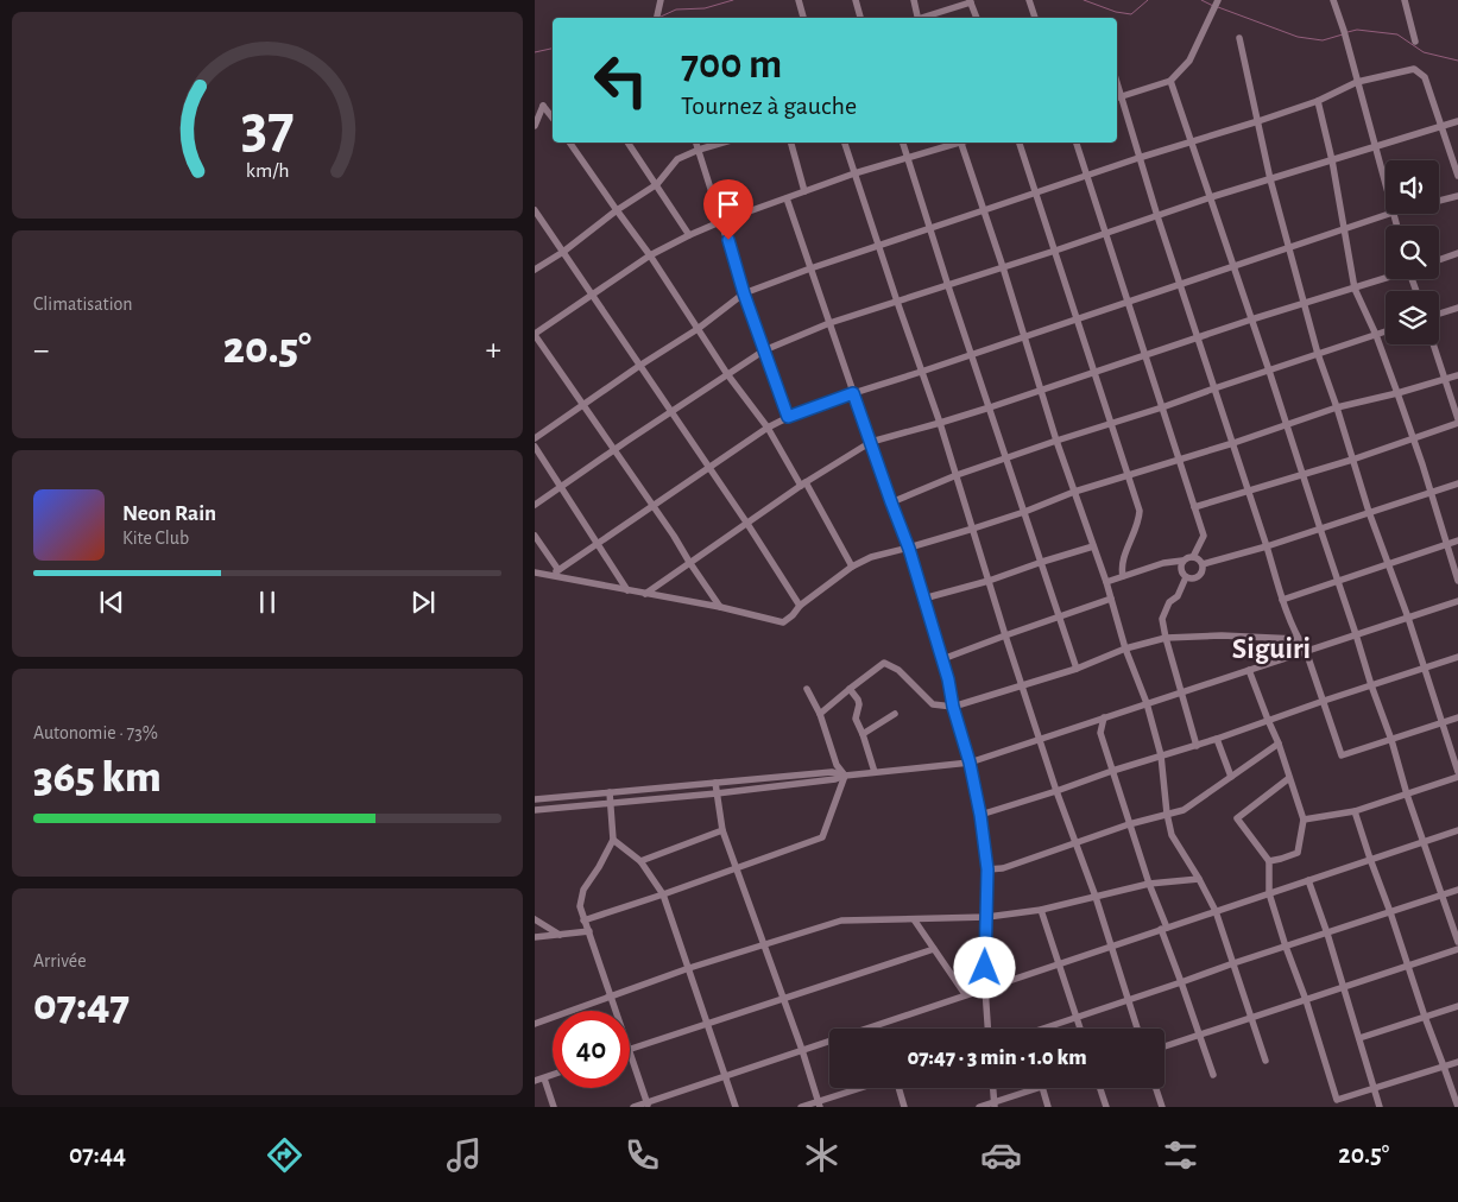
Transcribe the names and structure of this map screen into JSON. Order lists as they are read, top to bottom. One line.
{"districts":["Siguiri"],"page":{"turn":["700 m","Tournez à gauche"],"tile":["Climatisation",["Autonomie · 73%","365 km"],["Arrivée","07:47"]],"heat":["−","20.5°","+"],"song":["Neon Rain","Kite Club"],"limit":"40","trip":"07:47 · 3 min · 1.0 km","tabs":["07:44","20.5°"],"gauge":["37","km/h"]}}
